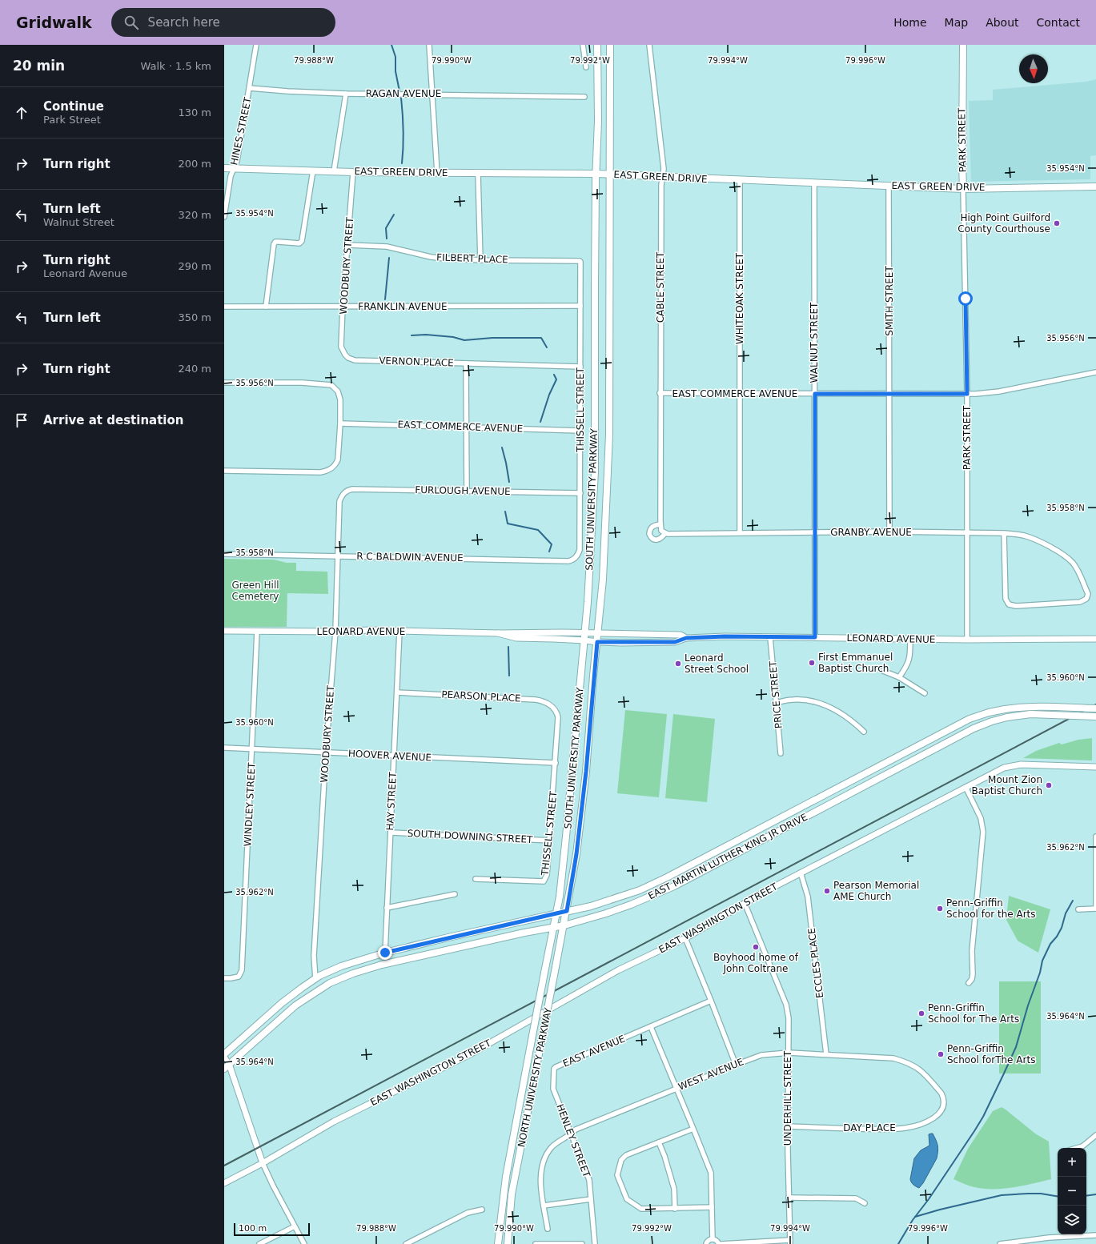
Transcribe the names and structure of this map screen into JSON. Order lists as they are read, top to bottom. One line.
{"streets":{"main road":["PARK STREET","EAST GREEN DRIVE","SOUTH UNIVERSITY PARKWAY","EAST MARTIN LUTHER KING JR DRIVE","NORTH UNIVERSITY PARKWAY"],"street":["RAGAN AVENUE","HINES STREET","FILBERT PLACE","WOODBURY STREET","CABLE STREET","WHITEOAK STREET","SMITH STREET","FRANKLIN AVENUE","WALNUT STREET","VERNON PLACE","EAST COMMERCE AVENUE","THISSELL STREET","FURLOUGH AVENUE","GRANBY AVENUE","R C BALDWIN AVENUE","LEONARD AVENUE","PRICE STREET","PEARSON PLACE","HOOVER AVENUE","HAY STREET","WINDLEY STREET","SOUTH DOWNING STREET","EAST WASHINGTON STREET","ECCLES PLACE","EAST AVENUE","WEST AVENUE","UNDERHILL STREET","DAY PLACE","HENLEY STREET"]},"crossings":[["RAGAN AVENUE","HINES STREET"],["HINES STREET","EAST GREEN DRIVE"],["PARK STREET","EAST GREEN DRIVE"],["PARK STREET","EAST COMMERCE AVENUE"],["PARK STREET","GRANBY AVENUE"],["PARK STREET","LEONARD AVENUE"],["EAST GREEN DRIVE","WOODBURY STREET"],["EAST GREEN DRIVE","CABLE STREET"],["EAST GREEN DRIVE","WHITEOAK STREET"],["EAST GREEN DRIVE","SMITH STREET"],["EAST GREEN DRIVE","WALNUT STREET"],["EAST GREEN DRIVE","SOUTH UNIVERSITY PARKWAY"],["FILBERT PLACE","WOODBURY STREET"],["FILBERT PLACE","THISSELL STREET"],["WOODBURY STREET","FRANKLIN AVENUE"],["WOODBURY STREET","VERNON PLACE"],["WOODBURY STREET","FURLOUGH AVENUE"],["WOODBURY STREET","R C BALDWIN AVENUE"],["WOODBURY STREET","LEONARD AVENUE"],["WOODBURY STREET","HOOVER AVENUE"],["WOODBURY STREET","EAST MARTIN LUTHER KING JR DRIVE"],["CABLE STREET","EAST COMMERCE AVENUE"],["CABLE STREET","GRANBY AVENUE"],["WHITEOAK STREET","EAST COMMERCE AVENUE"],["WHITEOAK STREET","GRANBY AVENUE"],["SMITH STREET","EAST COMMERCE AVENUE"],["SMITH STREET","GRANBY AVENUE"],["FRANKLIN AVENUE","THISSELL STREET"],["WALNUT STREET","EAST COMMERCE AVENUE"],["WALNUT STREET","GRANBY AVENUE"],["WALNUT STREET","LEONARD AVENUE"],["VERNON PLACE","THISSELL STREET"],["EAST COMMERCE AVENUE","THISSELL STREET"],["THISSELL STREET","FURLOUGH AVENUE"],["THISSELL STREET","R C BALDWIN AVENUE"],["THISSELL STREET","PEARSON PLACE"],["THISSELL STREET","HOOVER AVENUE"],["THISSELL STREET","SOUTH DOWNING STREET"],["SOUTH UNIVERSITY PARKWAY","LEONARD AVENUE"],["SOUTH UNIVERSITY PARKWAY","EAST MARTIN LUTHER KING JR DRIVE"],["SOUTH UNIVERSITY PARKWAY","NORTH UNIVERSITY PARKWAY"],["LEONARD AVENUE","PRICE STREET"],["LEONARD AVENUE","HAY STREET"],["LEONARD AVENUE","WINDLEY STREET"],["PEARSON PLACE","HAY STREET"],["HOOVER AVENUE","HAY STREET"],["HOOVER AVENUE","WINDLEY STREET"],["HAY STREET","SOUTH DOWNING STREET"],["HAY STREET","EAST MARTIN LUTHER KING JR DRIVE"],["EAST MARTIN LUTHER KING JR DRIVE","NORTH UNIVERSITY PARKWAY"],["EAST WASHINGTON STREET","ECCLES PLACE"],["EAST WASHINGTON STREET","UNDERHILL STREET"],["ECCLES PLACE","WEST AVENUE"],["EAST AVENUE","HENLEY STREET"],["WEST AVENUE","UNDERHILL STREET"],["WEST AVENUE","DAY PLACE"],["WEST AVENUE","HENLEY STREET"],["UNDERHILL STREET","DAY PLACE"]],"parks":["Green Hill Cemetery"],"places":["High Point Guilford County Courthouse","First Emmanuel Baptist Church","Leonard Street School","Mount Zion Baptist Church","Pearson Memorial AME Church","Penn-Griffin School for the Arts","Boyhood home of John Coltrane","Penn-Griffin School for The Arts","Penn-Griffin School forThe Arts"],"scale_bar":"100 m","north":"bottom","page":{"header":"Gridwalk","search":"Search here","nav":["Home","Map","About","Contact"],"heading":["20 min","Walk · 1.5 km"],"list":[["Continue","Park Street","130 m"],["Turn right","200 m"],["Turn left","Walnut Street","320 m"],["Turn right","Leonard Avenue","290 m"],["Turn left","350 m"],["Turn right","240 m"],"Arrive at destination"],"map_buttons":["+","−"],"scale":"100 m"},"coordinates":["79.988°W","79.990°W","79.992°W","79.994°W","79.996°W","35.954°N","35.956°N","35.958°N","35.960°N","35.962°N","35.964°N"]}
